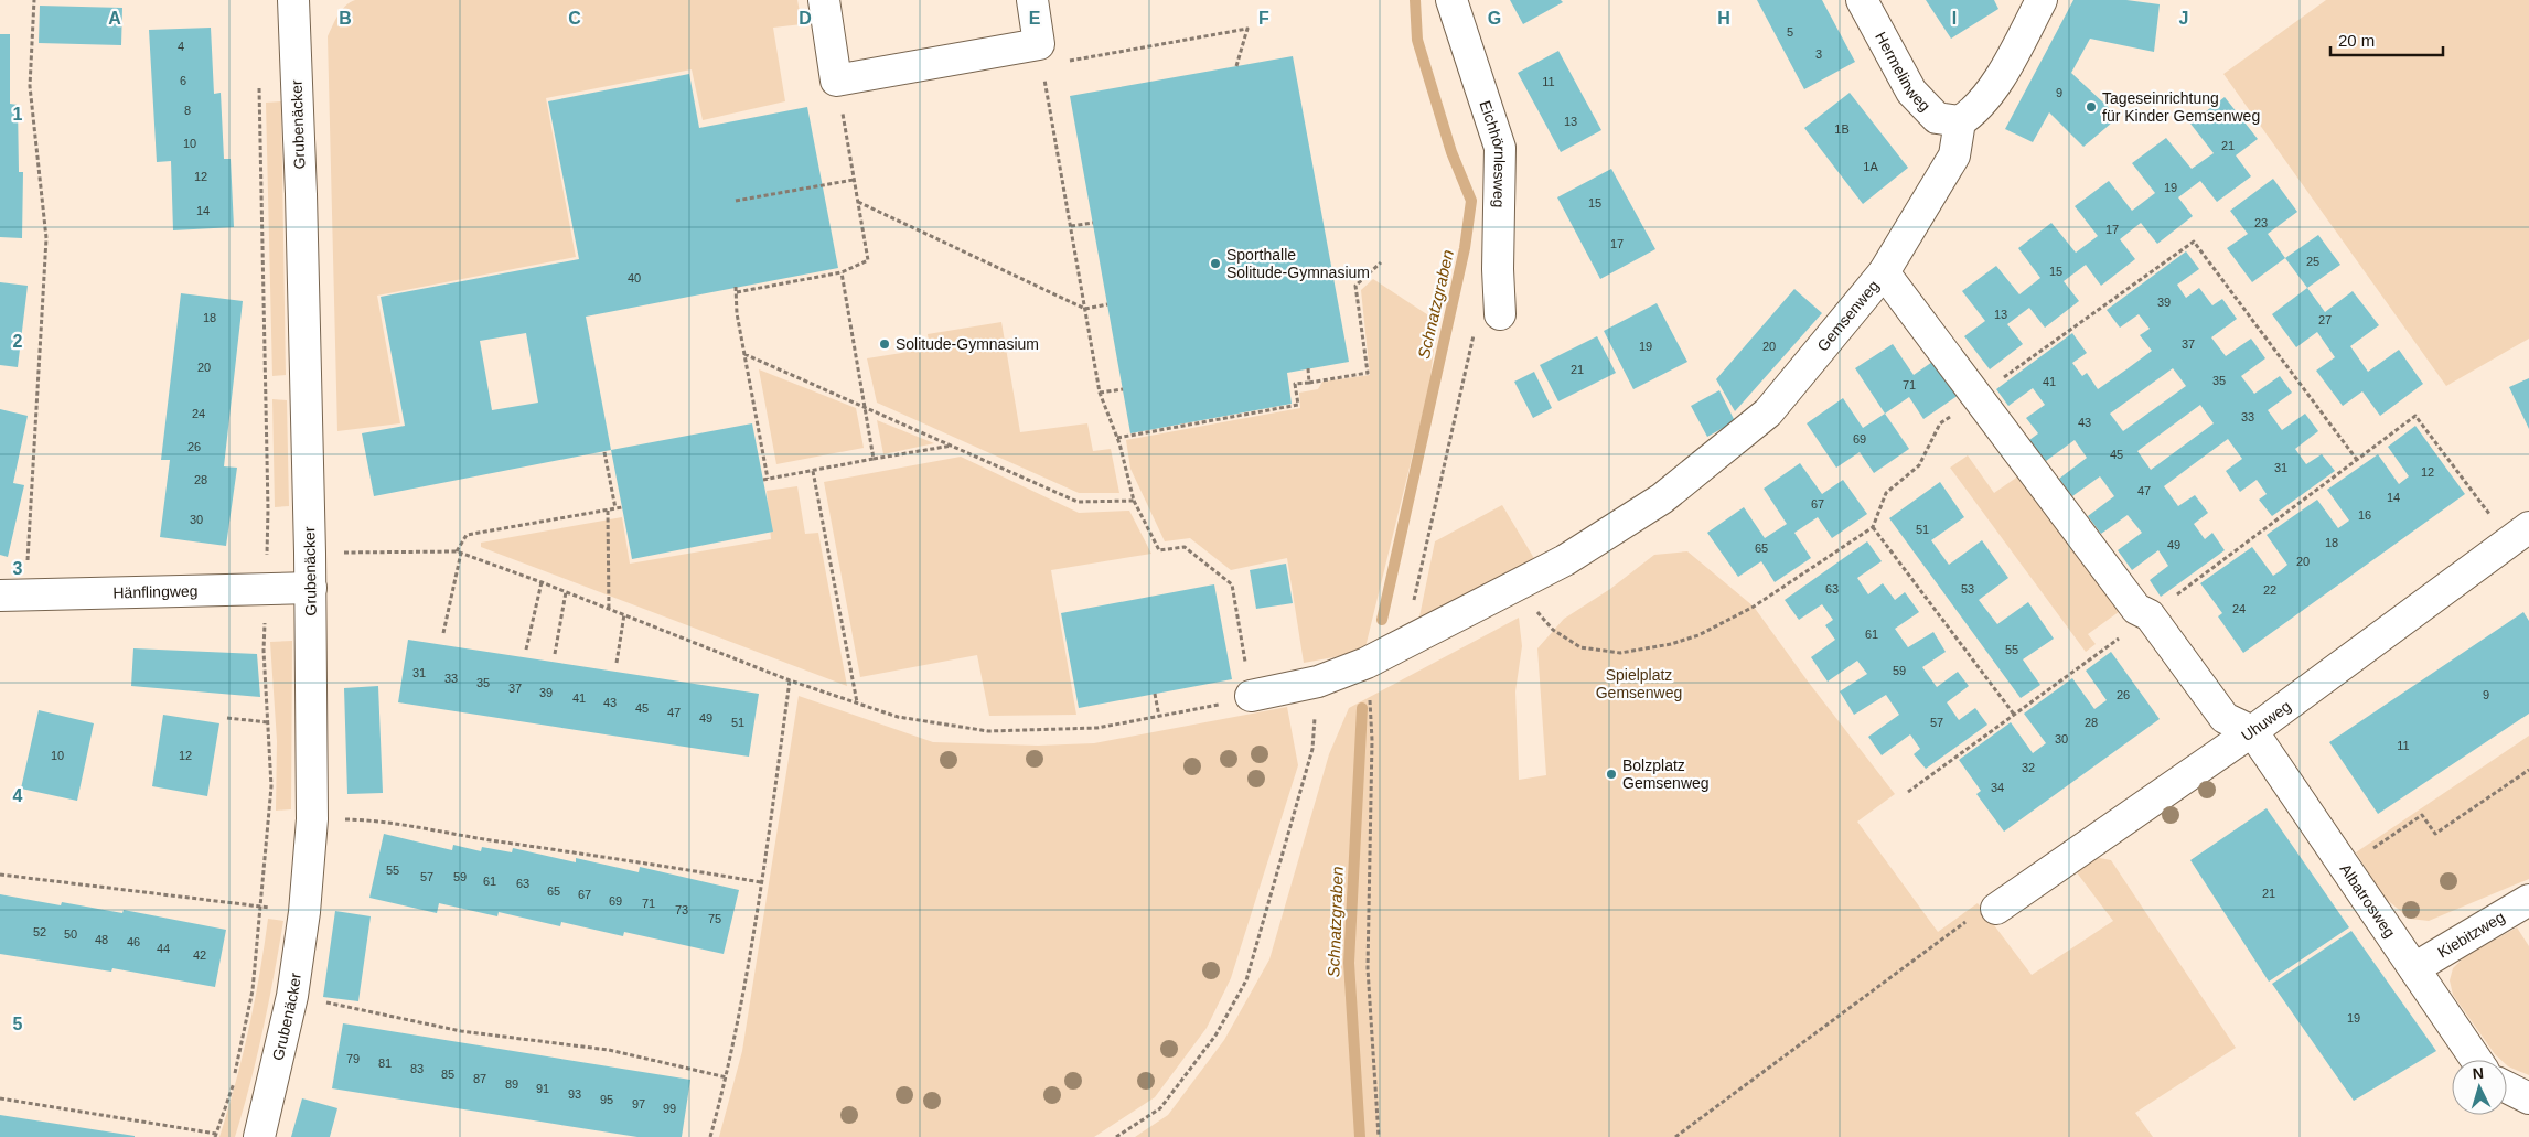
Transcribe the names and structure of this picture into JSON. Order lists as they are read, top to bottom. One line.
{"streets":{"street":["Hermelinweg","Grubenäcker","Eichhörnlesweg","Gemsenweg","Hänflingweg","Uhuweg","Albatrosweg","Kiebitzweg"]},"crossings":[["Hermelinweg","Gemsenweg"],["Grubenäcker","Hänflingweg"],["Uhuweg","Albatrosweg"],["Albatrosweg","Kiebitzweg"]],"water":["Schnatzgraben"],"parks":["Spielplatz Gemsenweg"],"places":["Tageseinrichtung für Kinder Gemsenweg","Sporthalle Solitude-Gymnasium","Solitude-Gymnasium","Bolzplatz Gemsenweg"],"house_numbers":["5","4","3","6","11","9","8","13","1B","10","21","1A","12","19","15","14","23","17","17","25","15","40","39","13","18","27","37","19","20","20","21","35","41","71","24","33","43","69","26","45","31","12","28","47","14","67","16","30","51","18","49","65","20","63","53","22","24","61","55","59","31","33","35","37","39","26","9","41","43","45","47","49","51","57","28","30","11","10","12","32","34","55","57","59","61","63","65","21","67","69","71","73","75","52","50","48","46","44","42","19","79","81","83","85","87","89","91","93","95","97","99"],"scale_bar":"20 m","north":"top","grid":{"columns":["A","B","C","D","E","F","G","H","I","J"],"rows":["1","2","3","4","5"]}}
